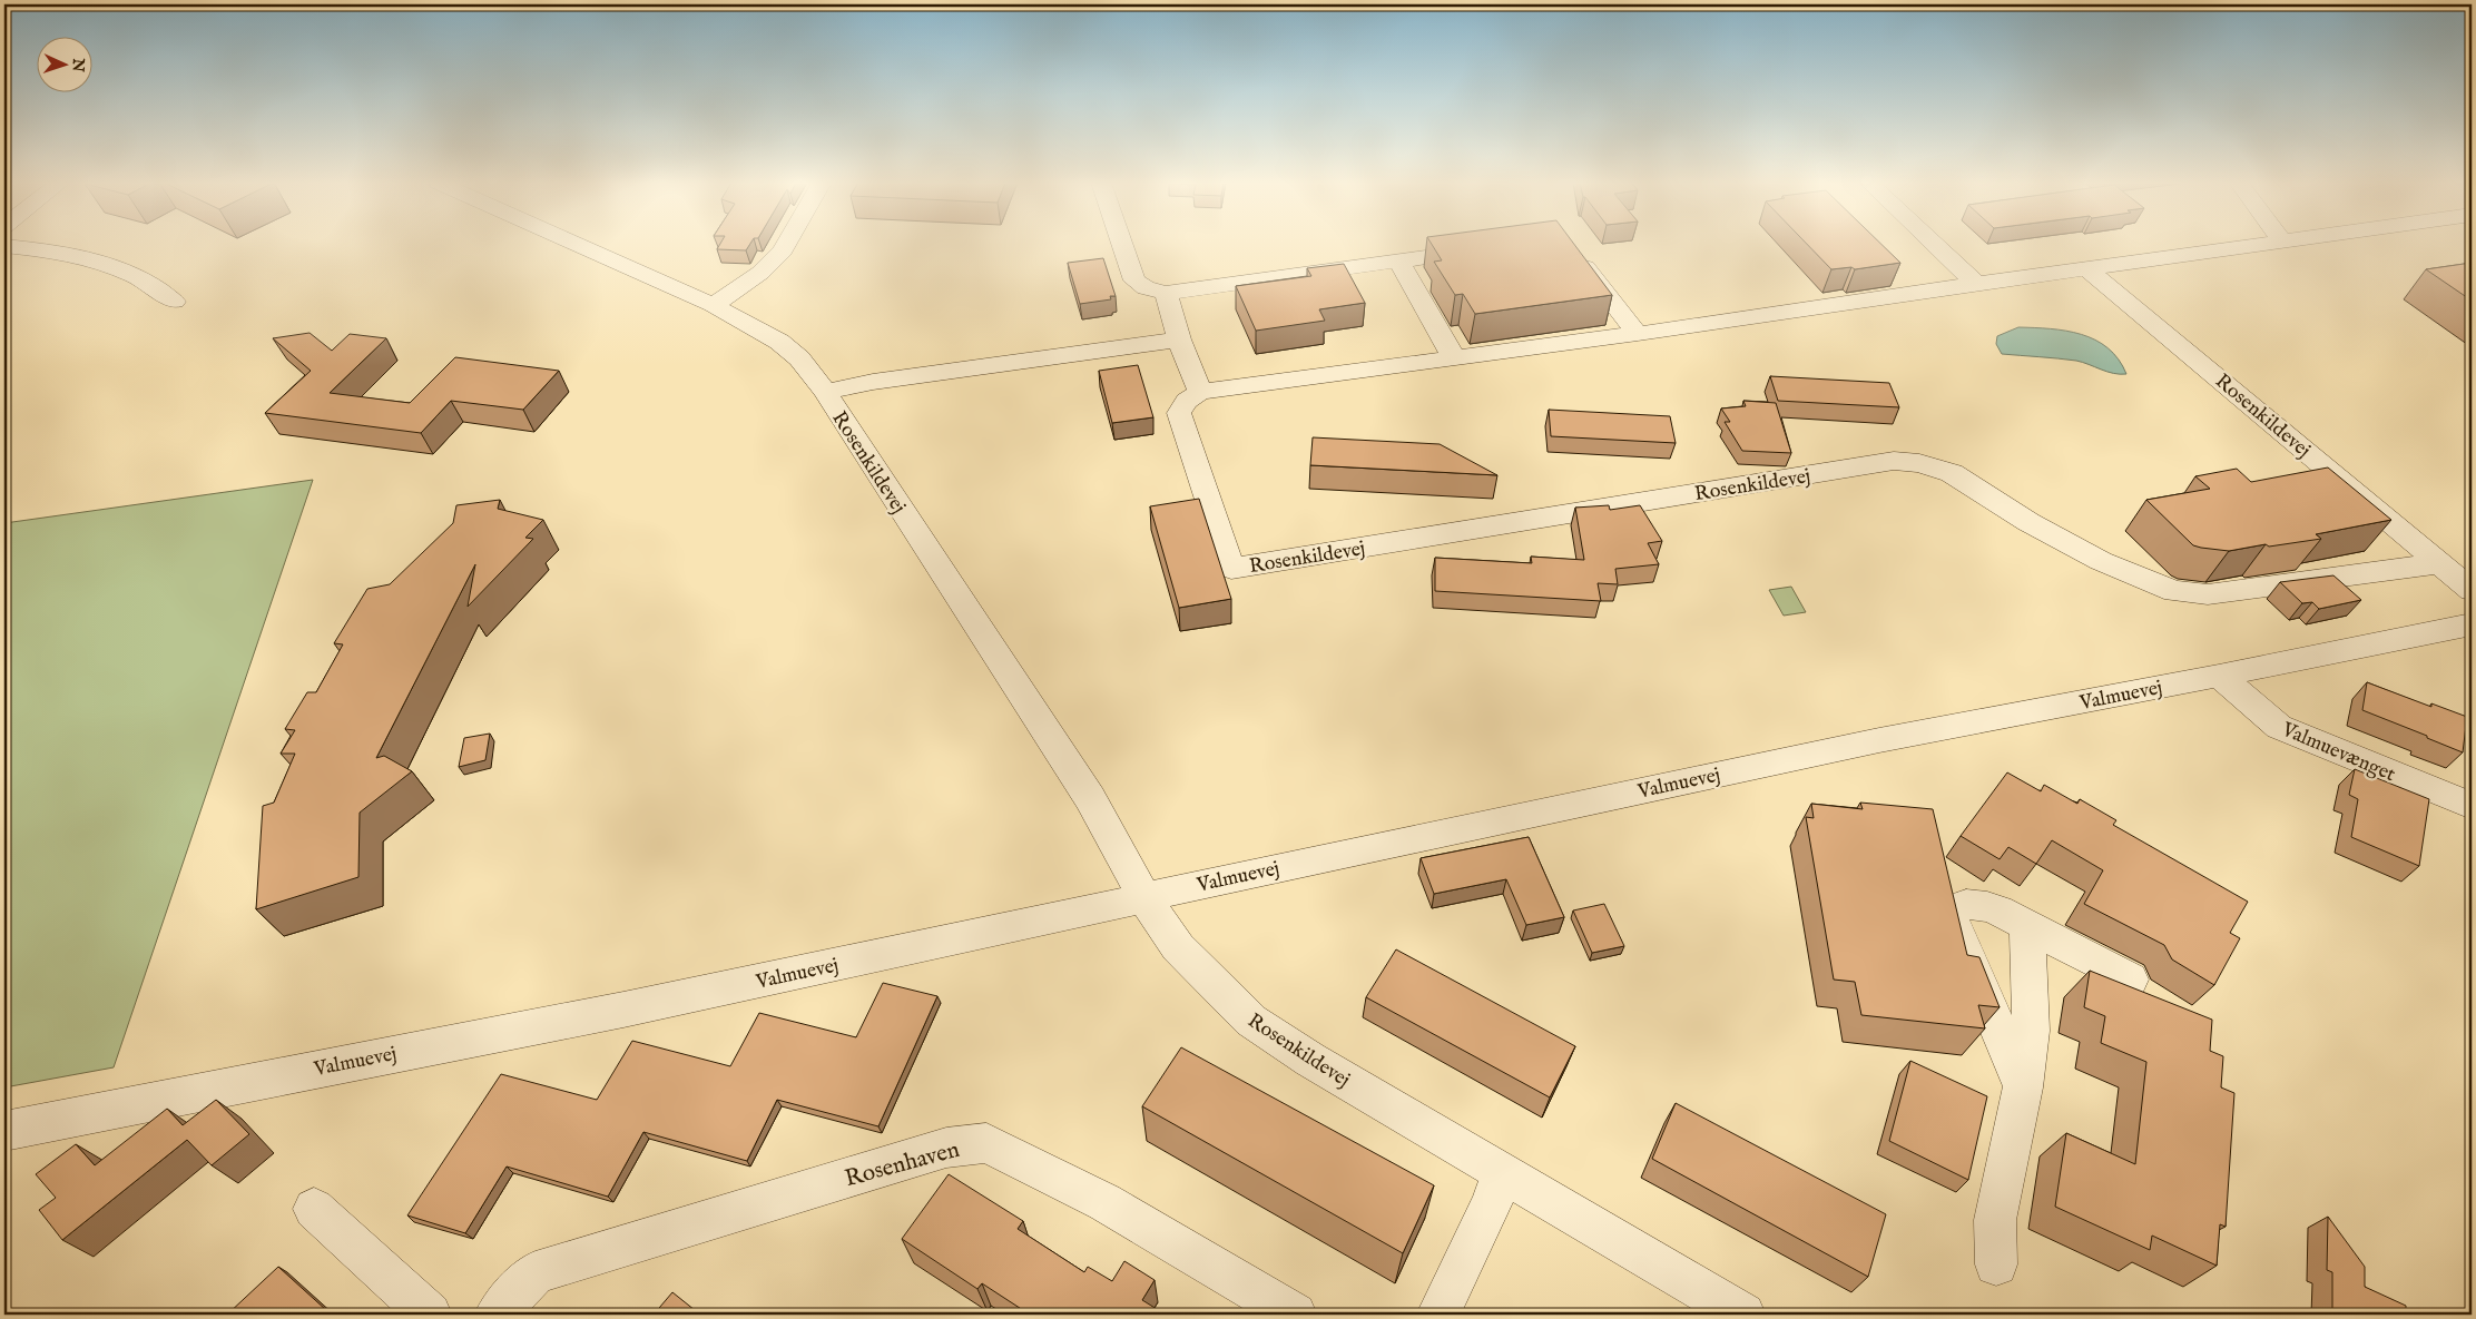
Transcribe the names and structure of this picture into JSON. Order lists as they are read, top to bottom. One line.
{"streets":{"street":["Rosenkildevej","Valmuevej","Valmuevænget","Rosenhaven"]},"crossings":[["Rosenkildevej","Valmuevej"],["Valmuevej","Valmuevænget"]],"north":"right"}
